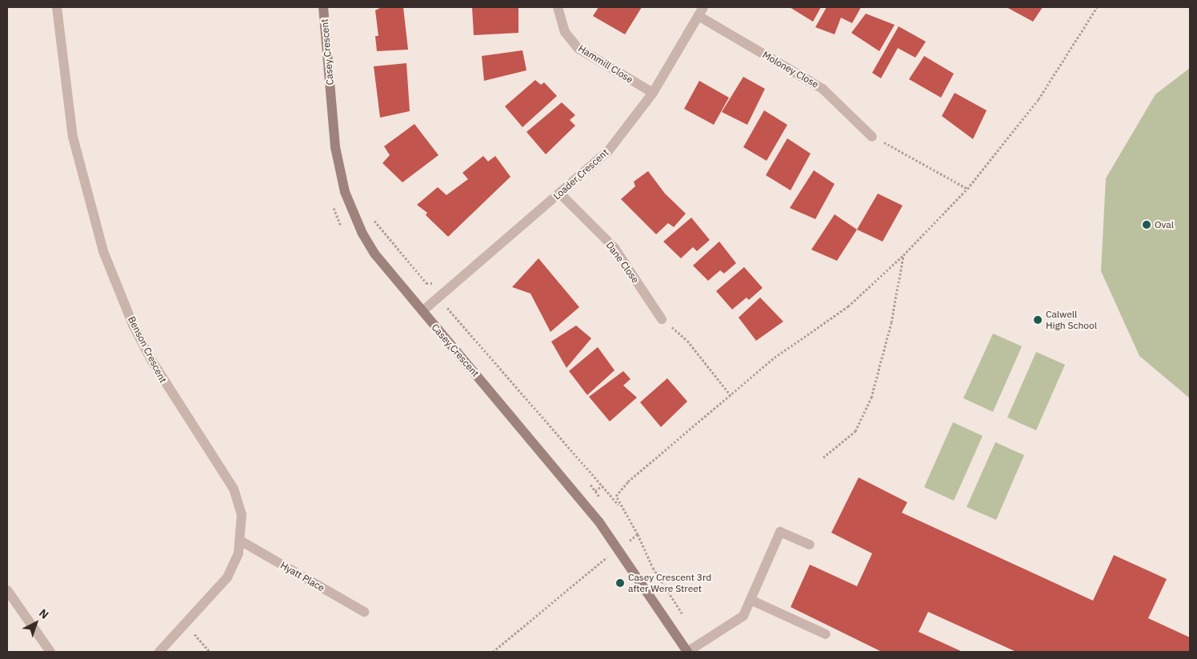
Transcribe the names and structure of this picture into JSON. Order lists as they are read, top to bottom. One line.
{"streets":{"street":["Casey Crescent","Hammill Close","Moloney Close","Loader Crescent","Dane Close","Benson Crescent","Hyatt Place"]},"crossings":[["Casey Crescent","Loader Crescent"],["Hammill Close","Loader Crescent"],["Moloney Close","Loader Crescent"],["Loader Crescent","Dane Close"],["Benson Crescent","Hyatt Place"]],"places":["Oval","Calwell High School","Casey Crescent 3rd after Were Street"],"north":"top right"}
